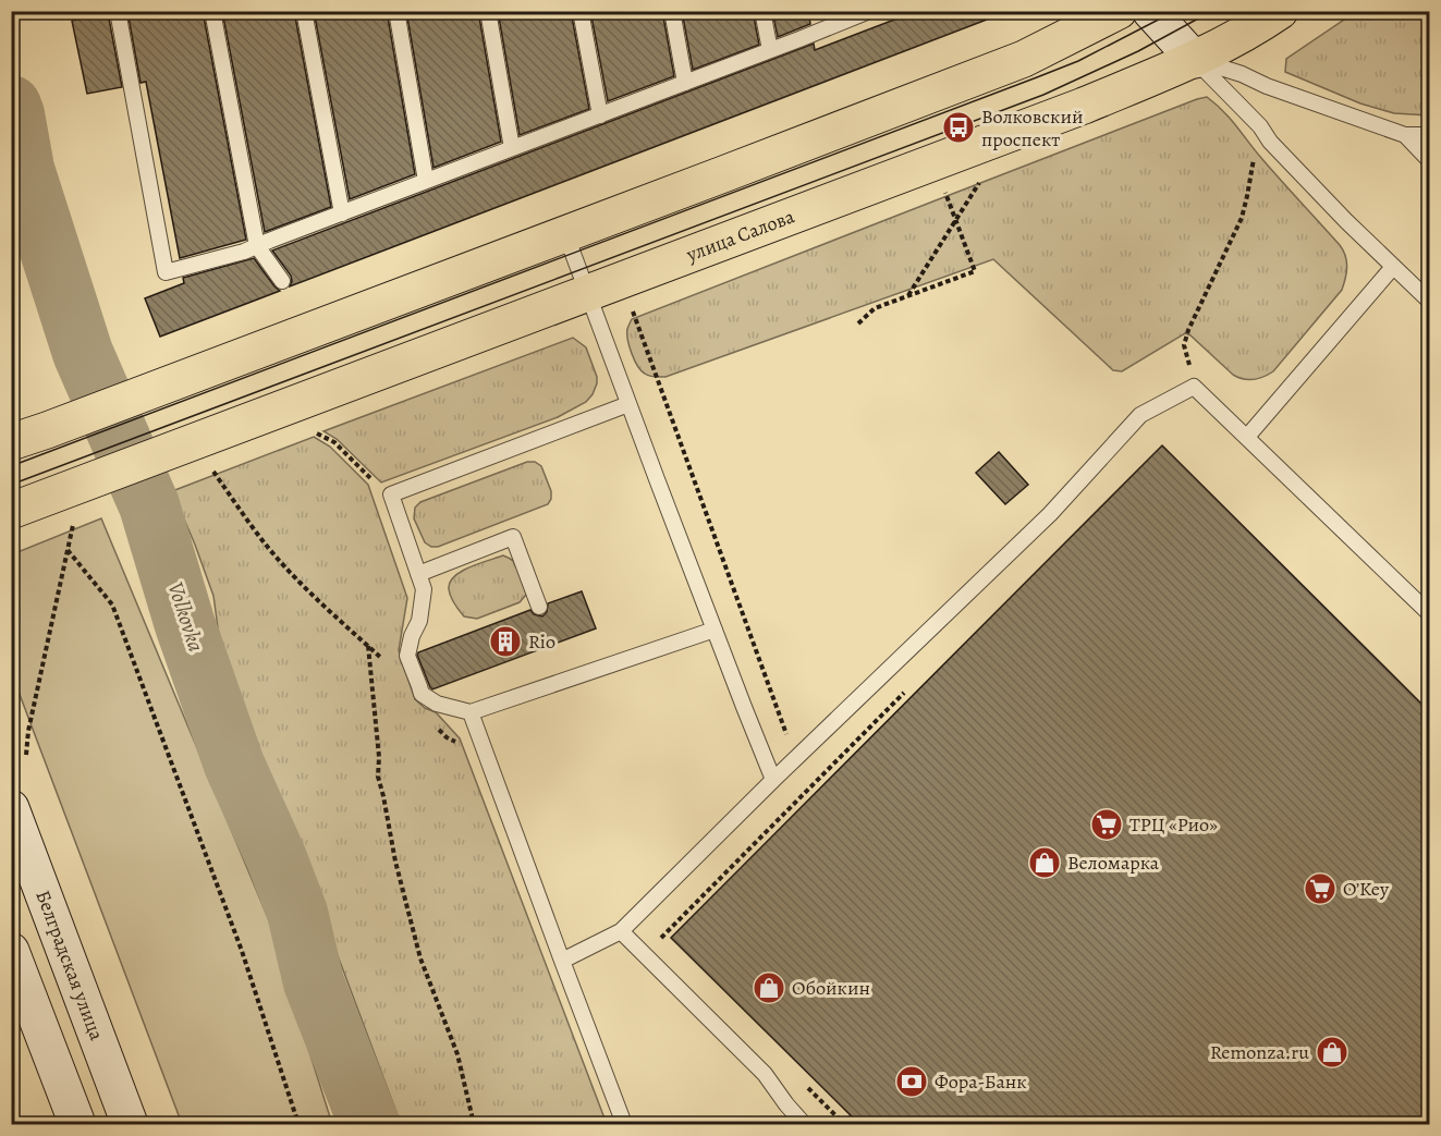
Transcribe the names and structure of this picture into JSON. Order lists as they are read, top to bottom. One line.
{"streets":{"main road":["улица Салова"],"street":["Белградская улица"]},"water":["Volkovka"],"places":{"bus stop":["Волковский проспект"],"building":["Rio"],"supermarket":["ТРЦ «Рио»","O’Key"],"shop":["Веломарка","Обойкин","Remonza.ru"],"bank":["Фора-Банк"]}}
